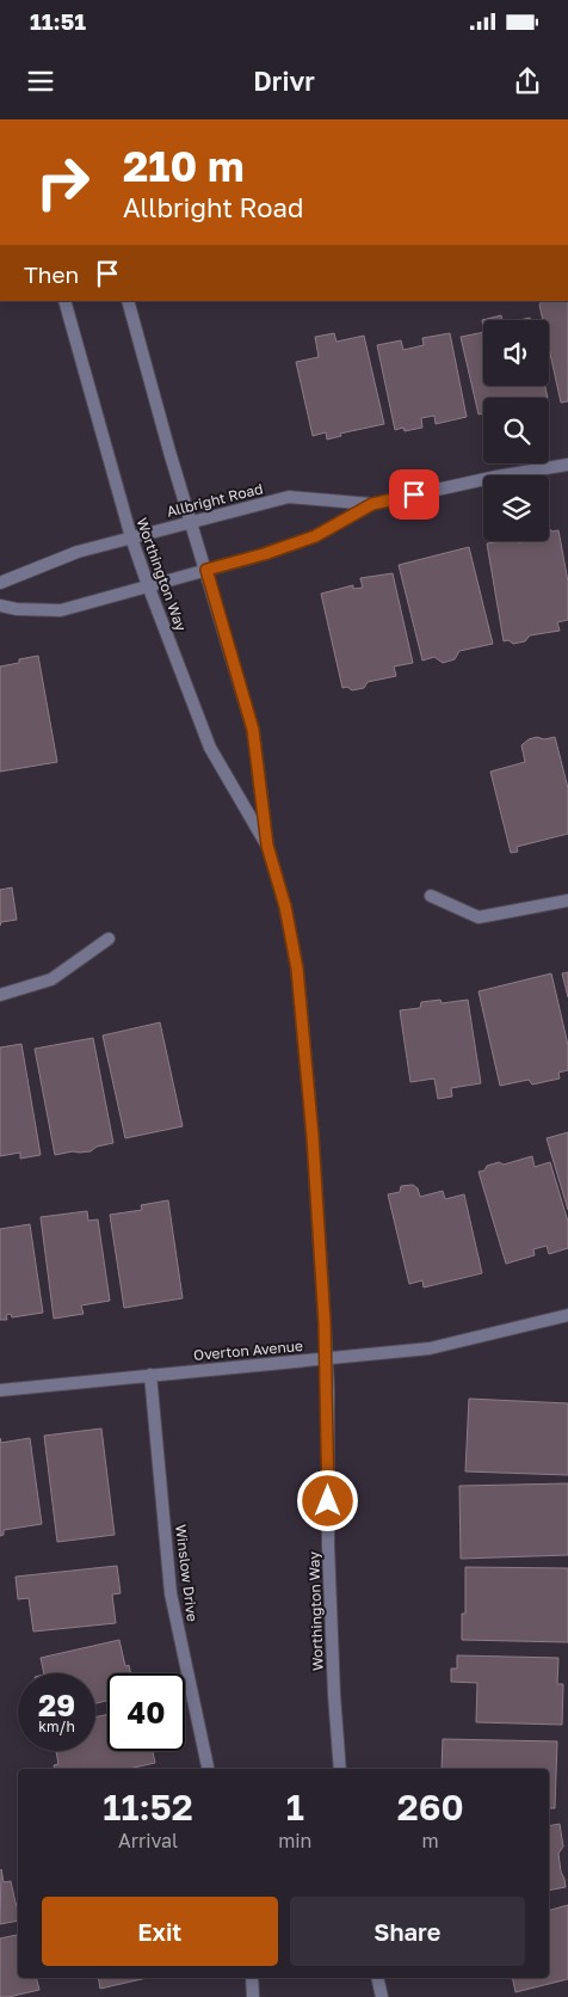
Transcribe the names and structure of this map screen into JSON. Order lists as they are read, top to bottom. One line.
{"streets":{"street":["Allbright Road","Worthington Way","Overton Avenue","Winslow Drive"]},"crossings":[["Allbright Road","Worthington Way"],["Worthington Way","Overton Avenue"],["Overton Avenue","Winslow Drive"]],"page":{"status":"11:51","header":"Drivr","turn":["210 m","Allbright Road"],"then":"Then","speed":"29 km/h","limit":"40","eta":["11:52","Arrival","1","min","260","m"],"buttons":["Exit","Share"]}}
